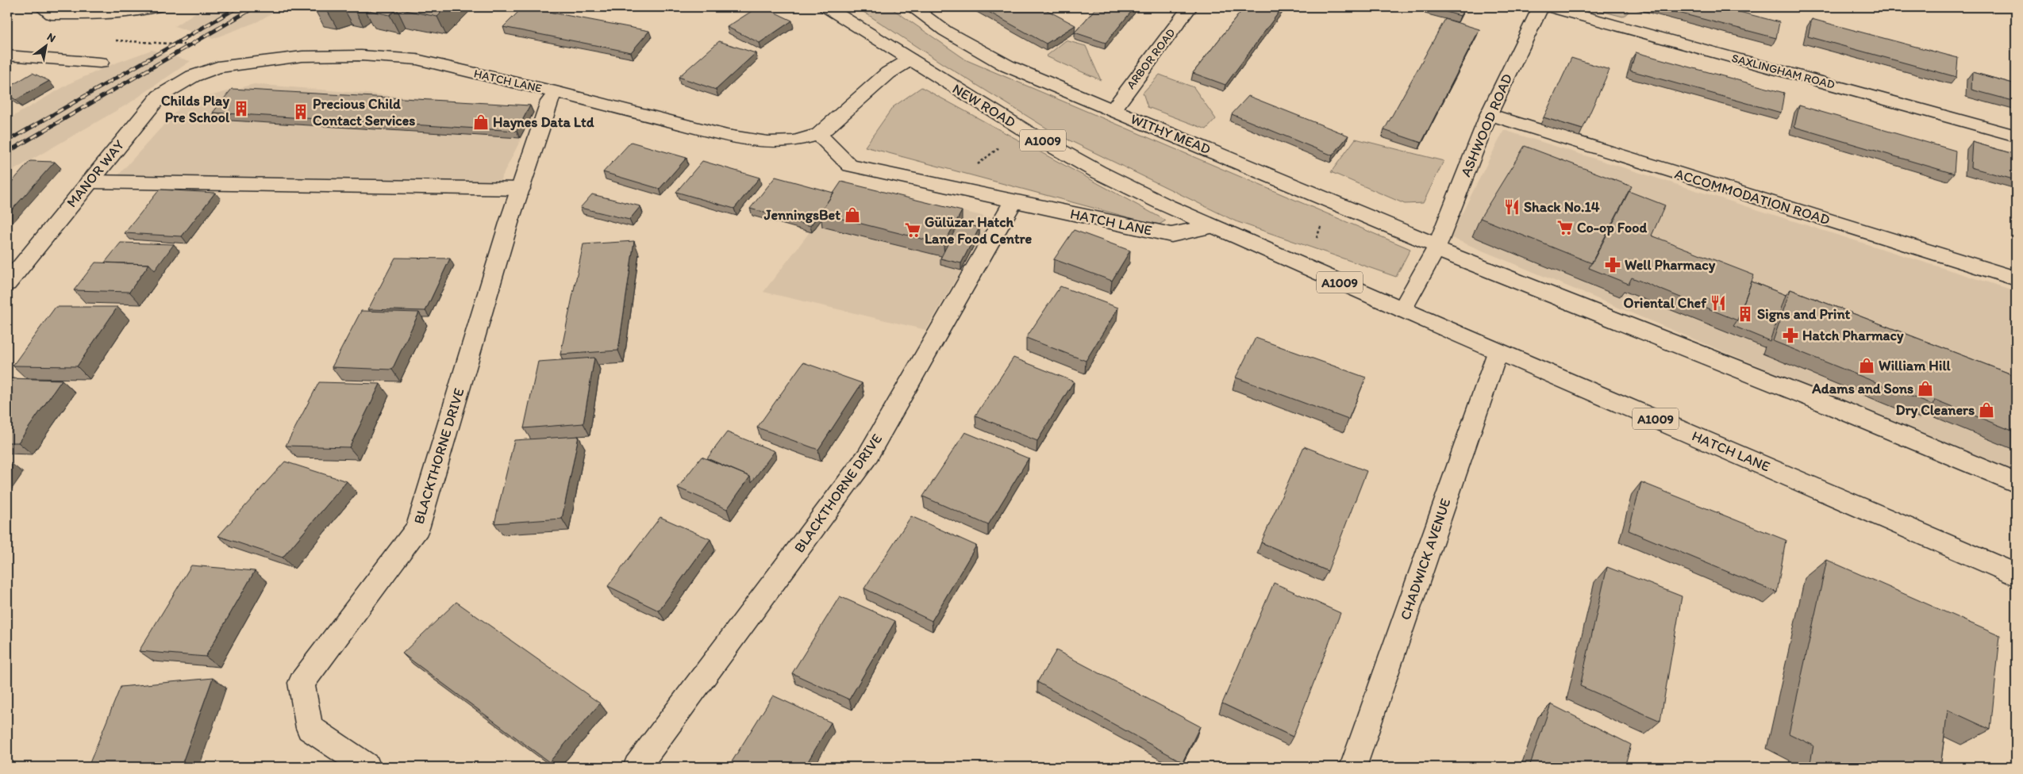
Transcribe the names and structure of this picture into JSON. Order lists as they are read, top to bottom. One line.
{"streets":{"street":["ARBOR ROAD","SAXLINGHAM ROAD","HATCH LANE","NEW ROAD","ASHWOOD ROAD","WITHY MEAD","A1009","MANOR WAY","ACCOMMODATION ROAD","BLACKTHORNE DRIVE","CHADWICK AVENUE"]},"crossings":[["ARBOR ROAD","WITHY MEAD"],["HATCH LANE","NEW ROAD"],["HATCH LANE","MANOR WAY"],["HATCH LANE","BLACKTHORNE DRIVE"],["HATCH LANE","CHADWICK AVENUE"],["ASHWOOD ROAD","WITHY MEAD"],["ASHWOOD ROAD","ACCOMMODATION ROAD"]],"places":{"building":["Childs Play Pre School","Precious Child Contact Services","Signs and Print"],"shop":["Haynes Data Ltd","JenningsBet","William Hill","Adams and Sons","Dry Cleaners"],"restaurant":["Shack No.14","Oriental Chef"],"supermarket":["Co-op Food","Gülüzar Hatch Lane Food Centre"],"pharmacy":["Well Pharmacy","Hatch Pharmacy"]},"north":"top right"}
